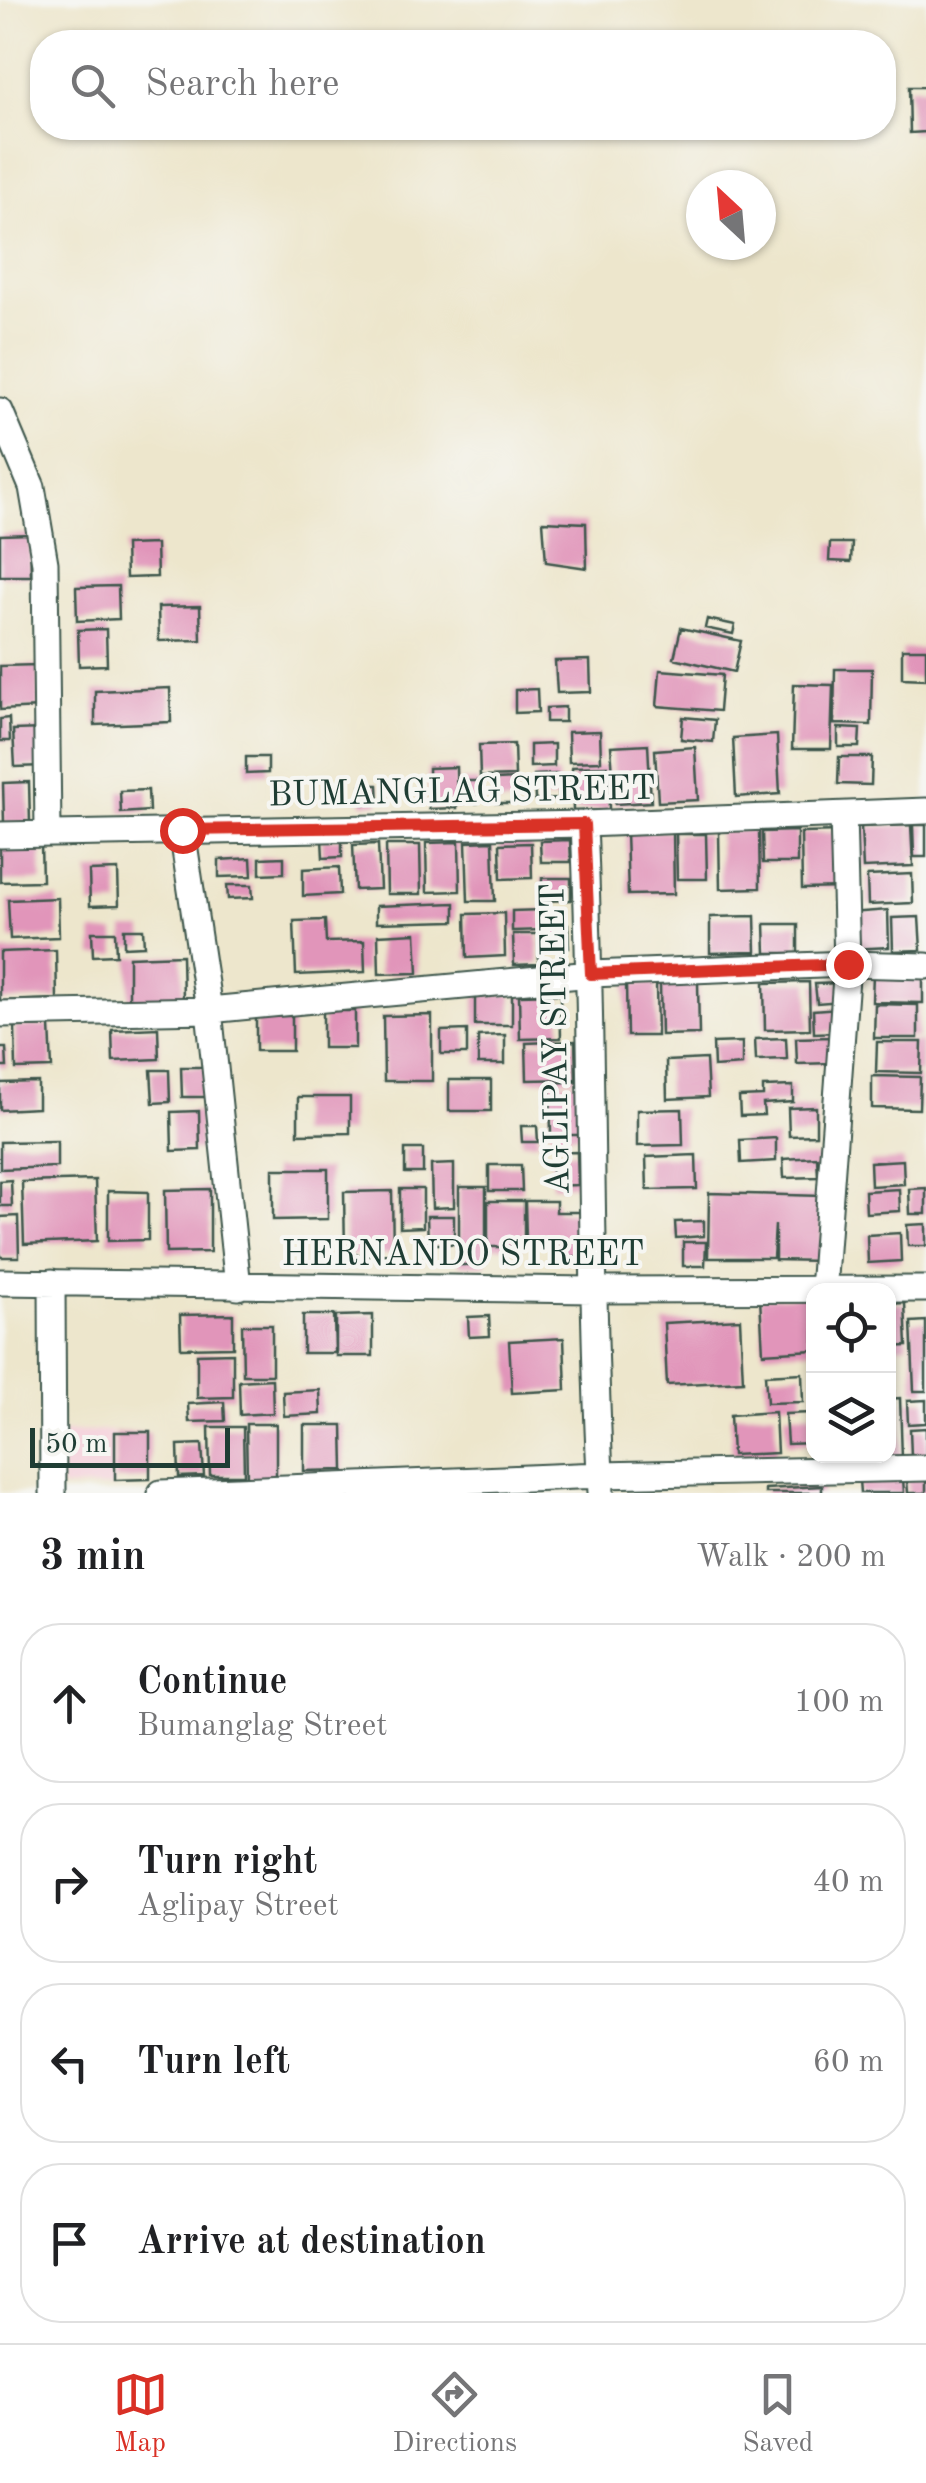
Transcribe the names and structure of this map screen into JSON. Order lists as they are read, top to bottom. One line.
{"streets":{"street":["BUMANGLAG STREET","AGLIPAY STREET","HERNANDO STREET"]},"crossings":[["BUMANGLAG STREET","AGLIPAY STREET"],["AGLIPAY STREET","HERNANDO STREET"]],"scale_bar":"50 m","north":"top left","page":{"search":"Search here","scale":"50 m","heading":["3 min","Walk · 200 m"],"list":[["Continue","Bumanglag Street","100 m"],["Turn right","Aglipay Street","40 m"],["Turn left","60 m"],"Arrive at destination"],"nav":["Map","Directions","Saved"]}}
